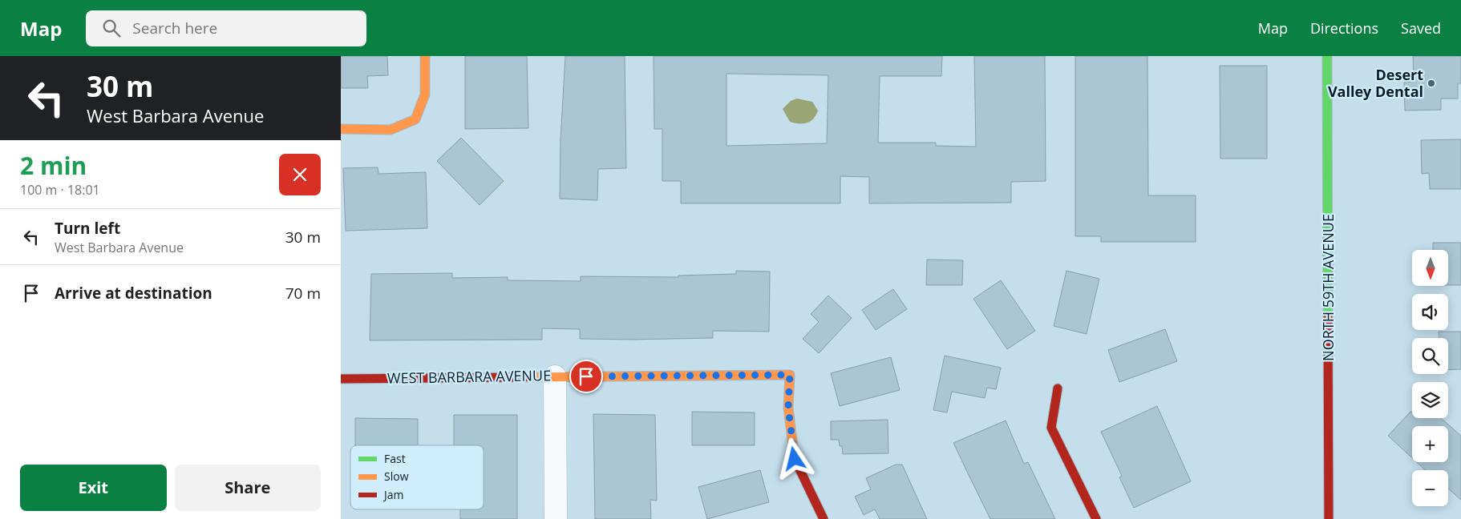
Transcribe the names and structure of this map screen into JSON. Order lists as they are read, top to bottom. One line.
{"streets":{"street":["NORTH 59TH AVENUE","WEST BARBARA AVENUE"]},"places":["Desert Valley Dental"],"legend":["Fast","Slow","Jam"],"north":"bottom","page":{"header":"Map","search":"Search here","nav":["Map","Directions","Saved"],"turn":["30 m","West Barbara Avenue"],"heading":["2 min","100 m · 18:01"],"list":[{"name":"Turn left","note":"West Barbara Avenue","value":"30 m"},{"name":"Arrive at destination","value":"70 m"}],"map_buttons":["+","−"],"buttons":["Exit","Share"]}}
